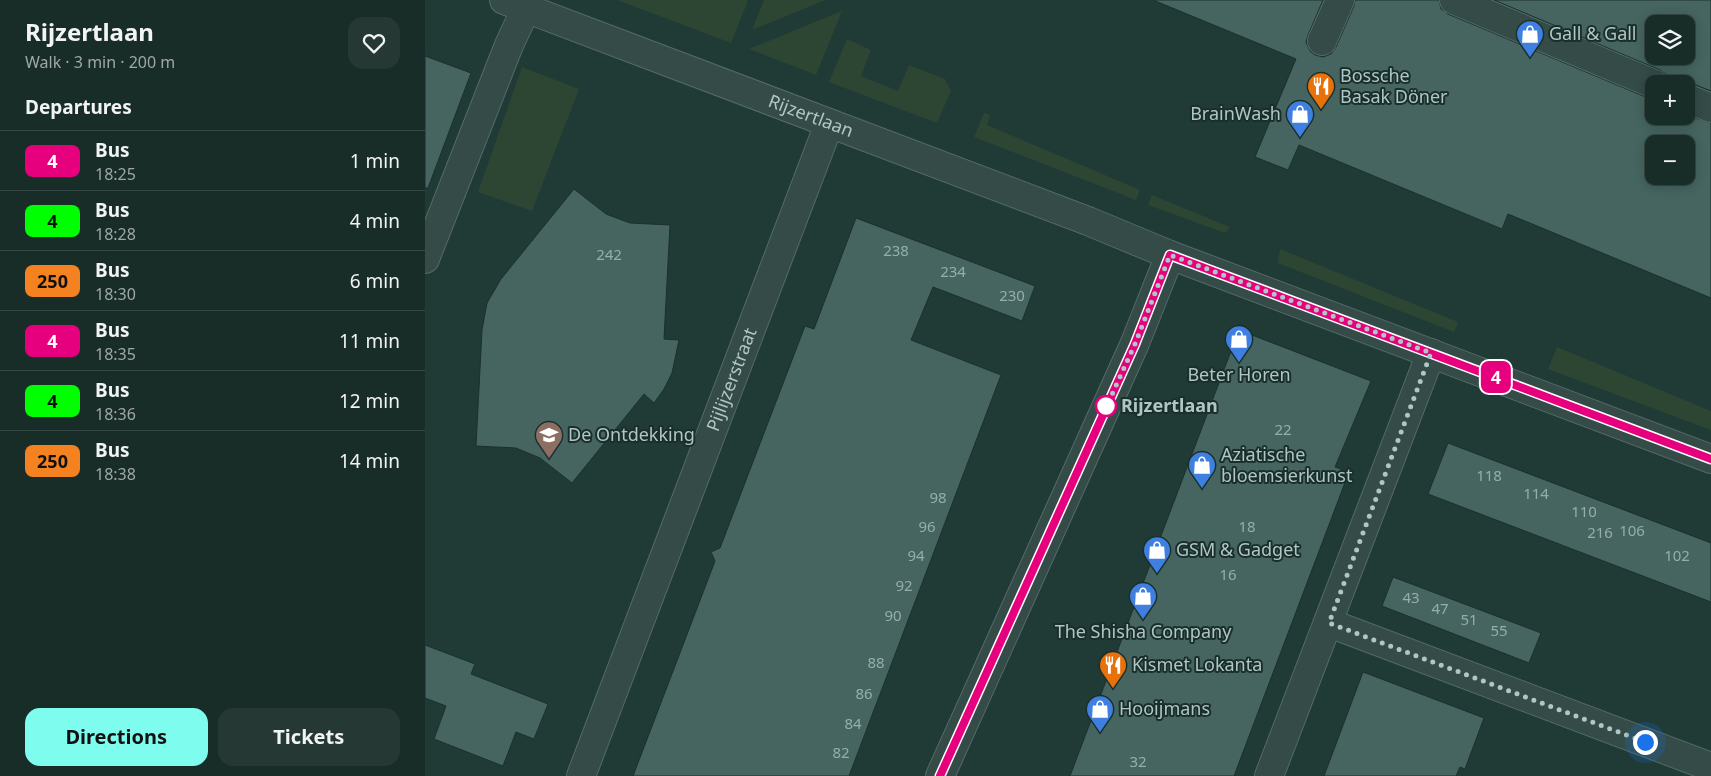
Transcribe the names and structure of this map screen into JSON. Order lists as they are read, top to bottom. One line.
{"streets":{"street":["Rijzertlaan","Pijlijzerstraat"]},"crossings":[["Rijzertlaan","Pijlijzerstraat"]],"places":{"shop":["Gall & Gall","BrainWash","Beter Horen","Aziatische bloemsierkunst","GSM & Gadget","The Shisha Company","Hooijmans"],"restaurant":["Bossche Basak Döner","Kismet Lokanta"],"other":["Rijzertlaan"],"school or university":["De Ontdekking"]},"lines":["bus line 4"],"house_numbers":["238","242","234","230","22","118","114","98","110","96","18","106","216","94","102","16","92","43","47","90","51","55","88","86","84","82","32"],"page":{"heading":[["Rijzertlaan","Walk · 3 min · 200 m"],"Departures"],"on_map":"4","map_buttons":["+","−"],"list":[{"mark":"4","name":"Bus","note":"18:25","value":"1 min"},{"mark":"4","name":"Bus","note":"18:28","value":"4 min"},{"mark":"250","name":"Bus","note":"18:30","value":"6 min"},{"mark":"4","name":"Bus","note":"18:35","value":"11 min"},{"mark":"4","name":"Bus","note":"18:36","value":"12 min"},{"mark":"250","name":"Bus","note":"18:38","value":"14 min"}],"buttons":["Directions","Tickets"]}}
